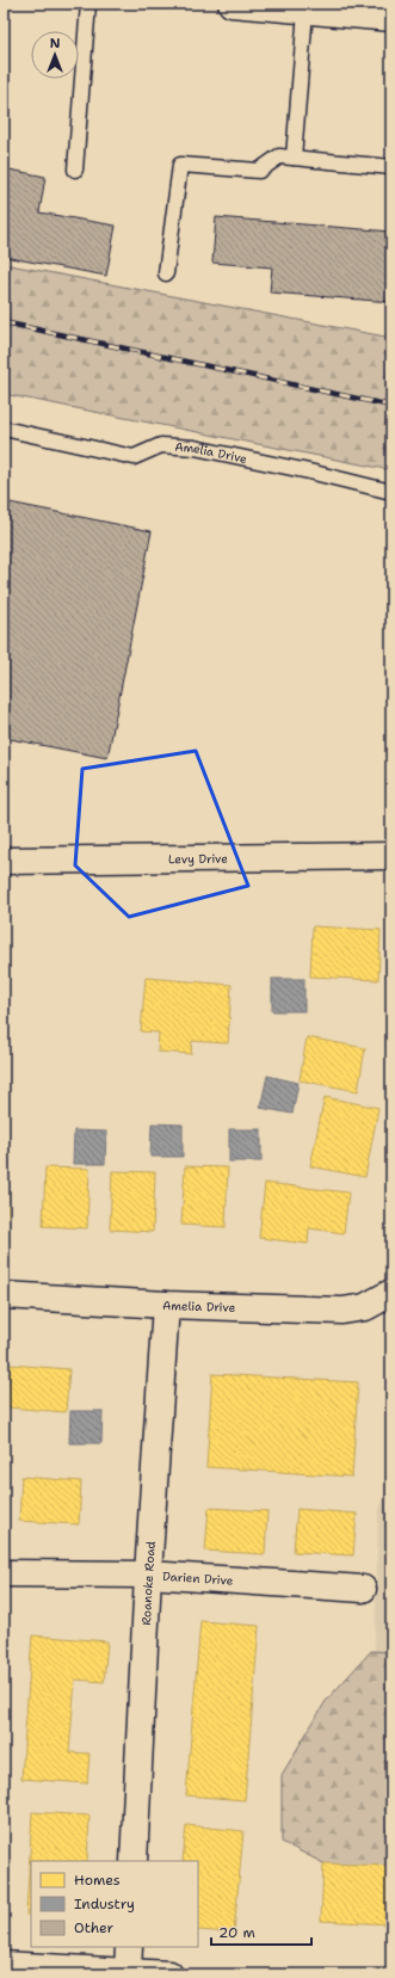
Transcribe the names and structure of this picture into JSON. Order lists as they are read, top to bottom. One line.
{"streets":{"street":["Amelia Drive","Levy Drive","Darien Drive","Roanoke Road"]},"crossings":[["Amelia Drive","Roanoke Road"],["Darien Drive","Roanoke Road"]],"legend":["Homes","Industry","Other"],"scale_bar":"20 m","north":"top"}
